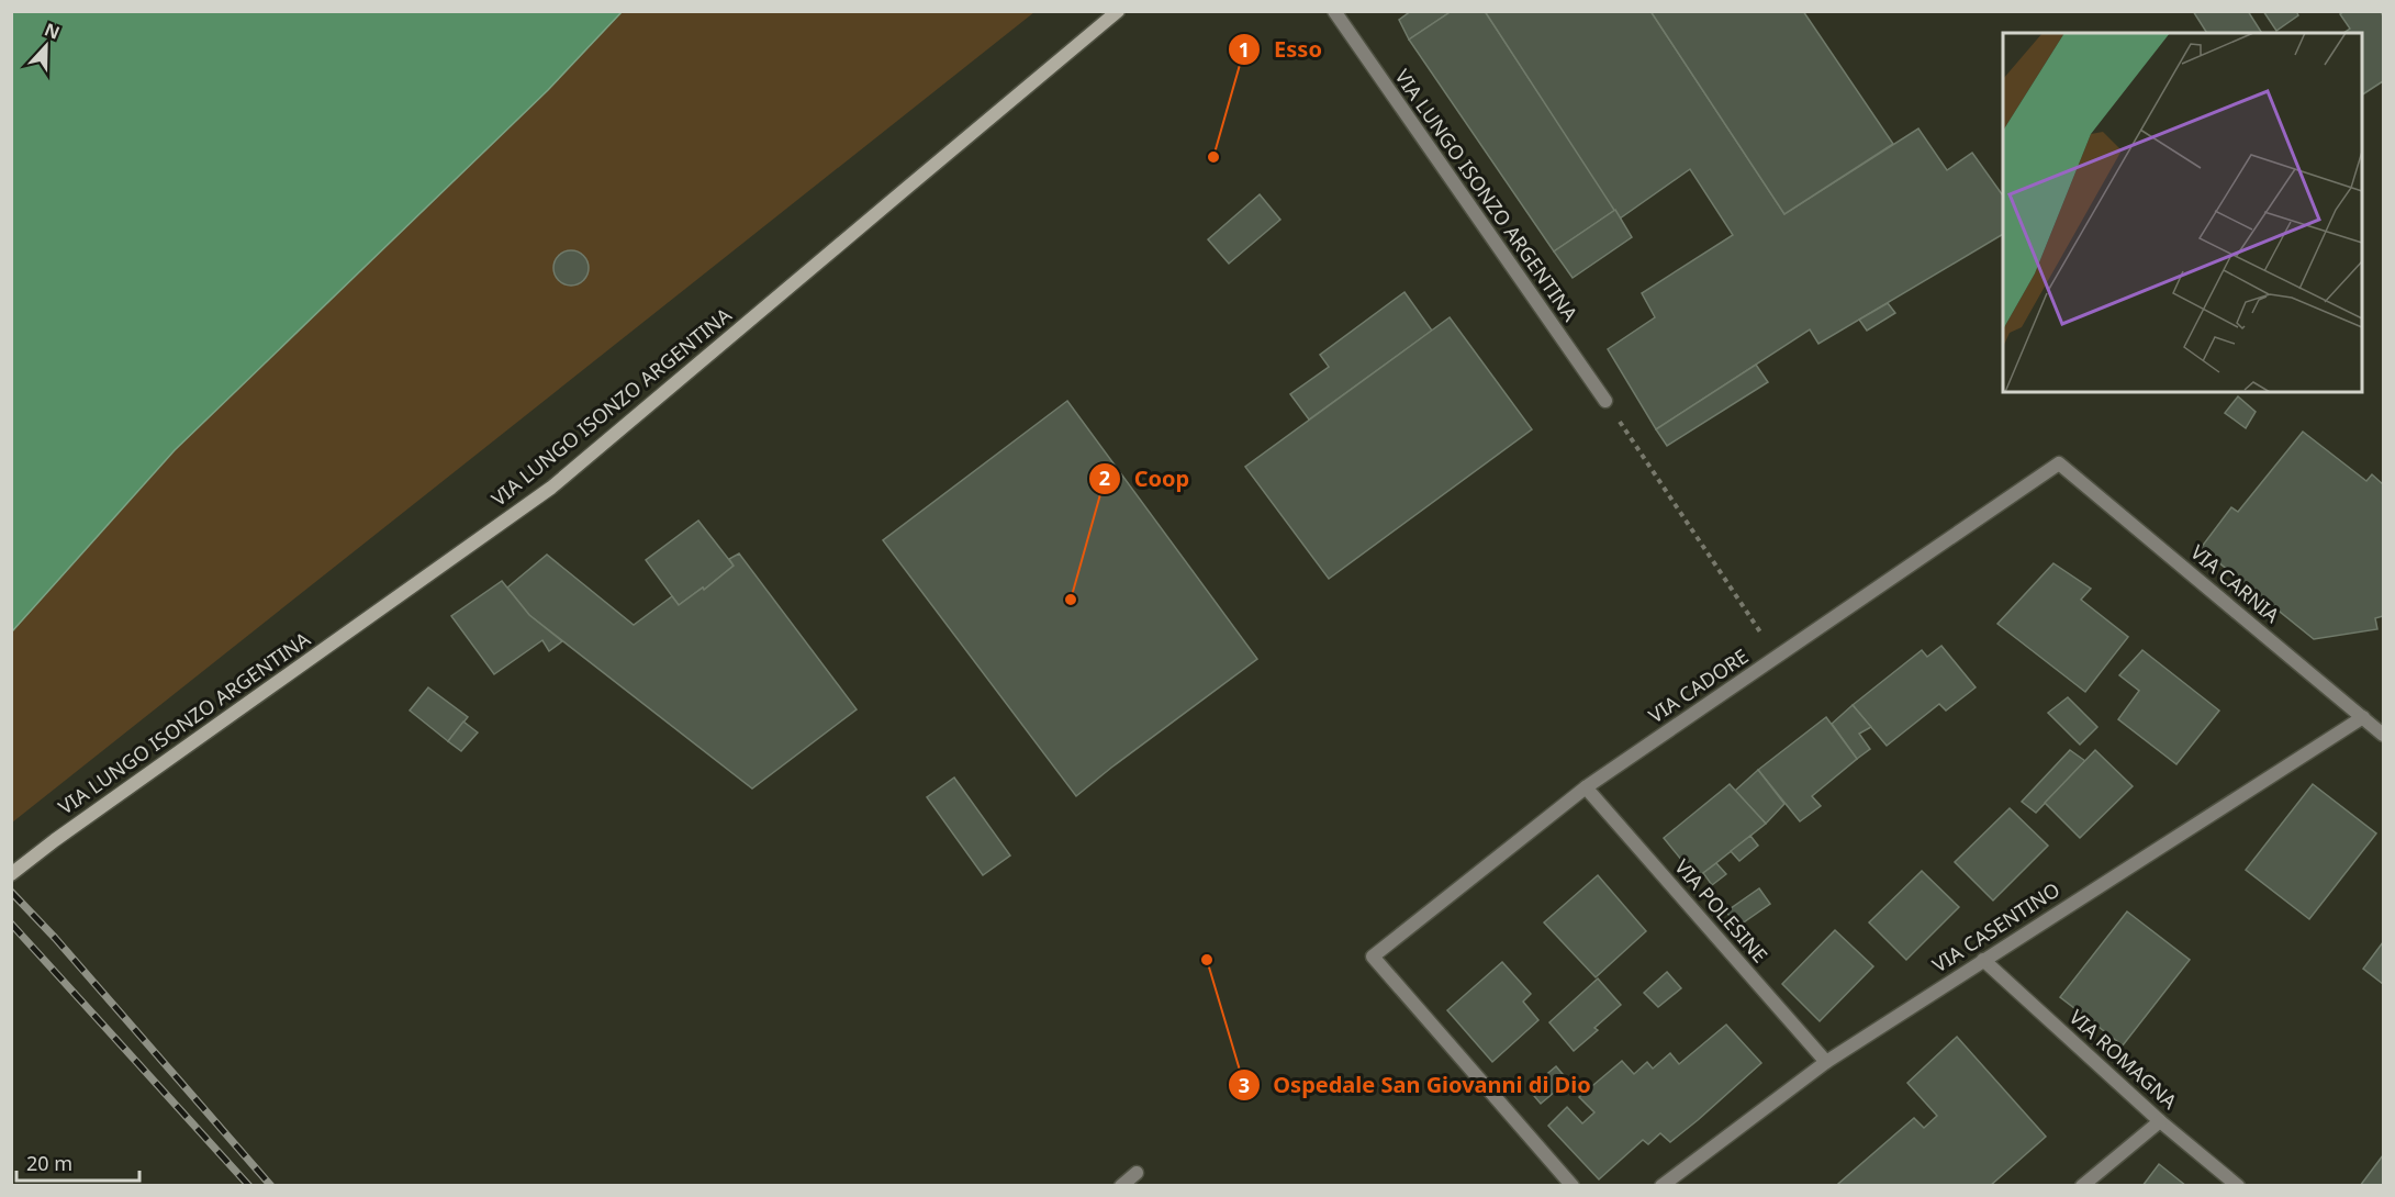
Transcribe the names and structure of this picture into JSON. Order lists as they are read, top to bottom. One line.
{"streets":{"main road":["VIA LUNGO ISONZO ARGENTINA"],"street":["VIA CARNIA","VIA CADORE","VIA POLESINE","VIA CASENTINO","VIA ROMAGNA"]},"crossings":[["VIA CARNIA","VIA CADORE"],["VIA CARNIA","VIA CASENTINO"],["VIA CADORE","VIA POLESINE"],["VIA POLESINE","VIA CASENTINO"],["VIA CASENTINO","VIA ROMAGNA"]],"places":["Esso","Coop","Ospedale San Giovanni di Dio"],"scale_bar":"20 m","north":"top"}
